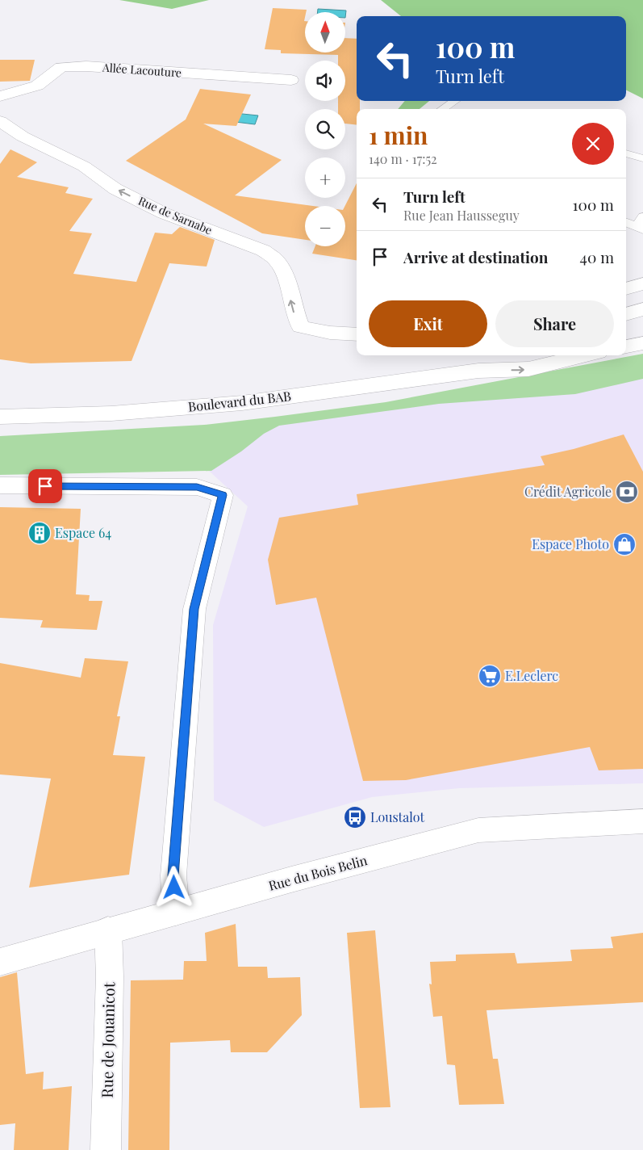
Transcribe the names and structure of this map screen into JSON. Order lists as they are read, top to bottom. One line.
{"streets":{"street":["Allée Lacouture","Rue de Sarnabe","Boulevard du BAB","Rue du Bois Belin","Rue de Jouanicot"]},"crossings":[["Rue du Bois Belin","Rue de Jouanicot"]],"one_way":["Rue de Sarnabe"],"places":{"bank":["Crédit Agricole"],"building":["Espace 64"],"shop":["Espace Photo"],"supermarket":["E.Leclerc"],"bus stop":["Loustalot"]},"north":"top","page":{"map_buttons":["+","−"],"turn":["100 m","Turn left"],"heading":["1 min","140 m · 17:52"],"list":[{"name":"Turn left","note":"Rue Jean Hausseguy","value":"100 m"},{"name":"Arrive at destination","value":"40 m"}],"buttons":["Exit","Share"]}}
